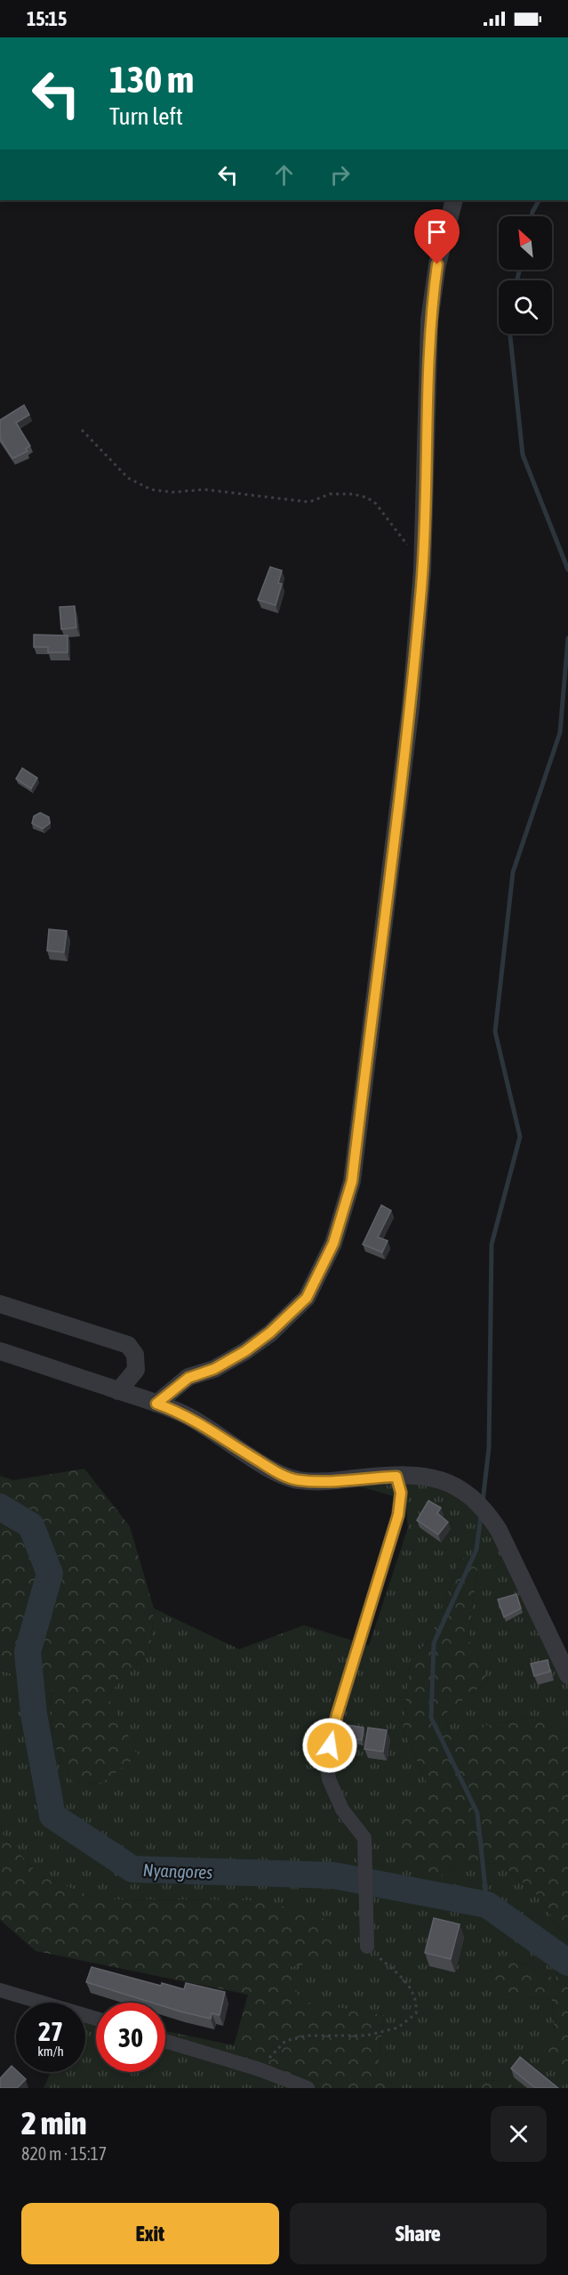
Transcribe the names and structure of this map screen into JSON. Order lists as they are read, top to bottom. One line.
{"water":["Nyangores"],"north":"top left","page":{"status":"15:15","turn":["130 m","Turn left"],"speed":"27 km/h","limit":"30","heading":["2 min","820 m · 15:17"],"buttons":["Exit","Share"]}}
